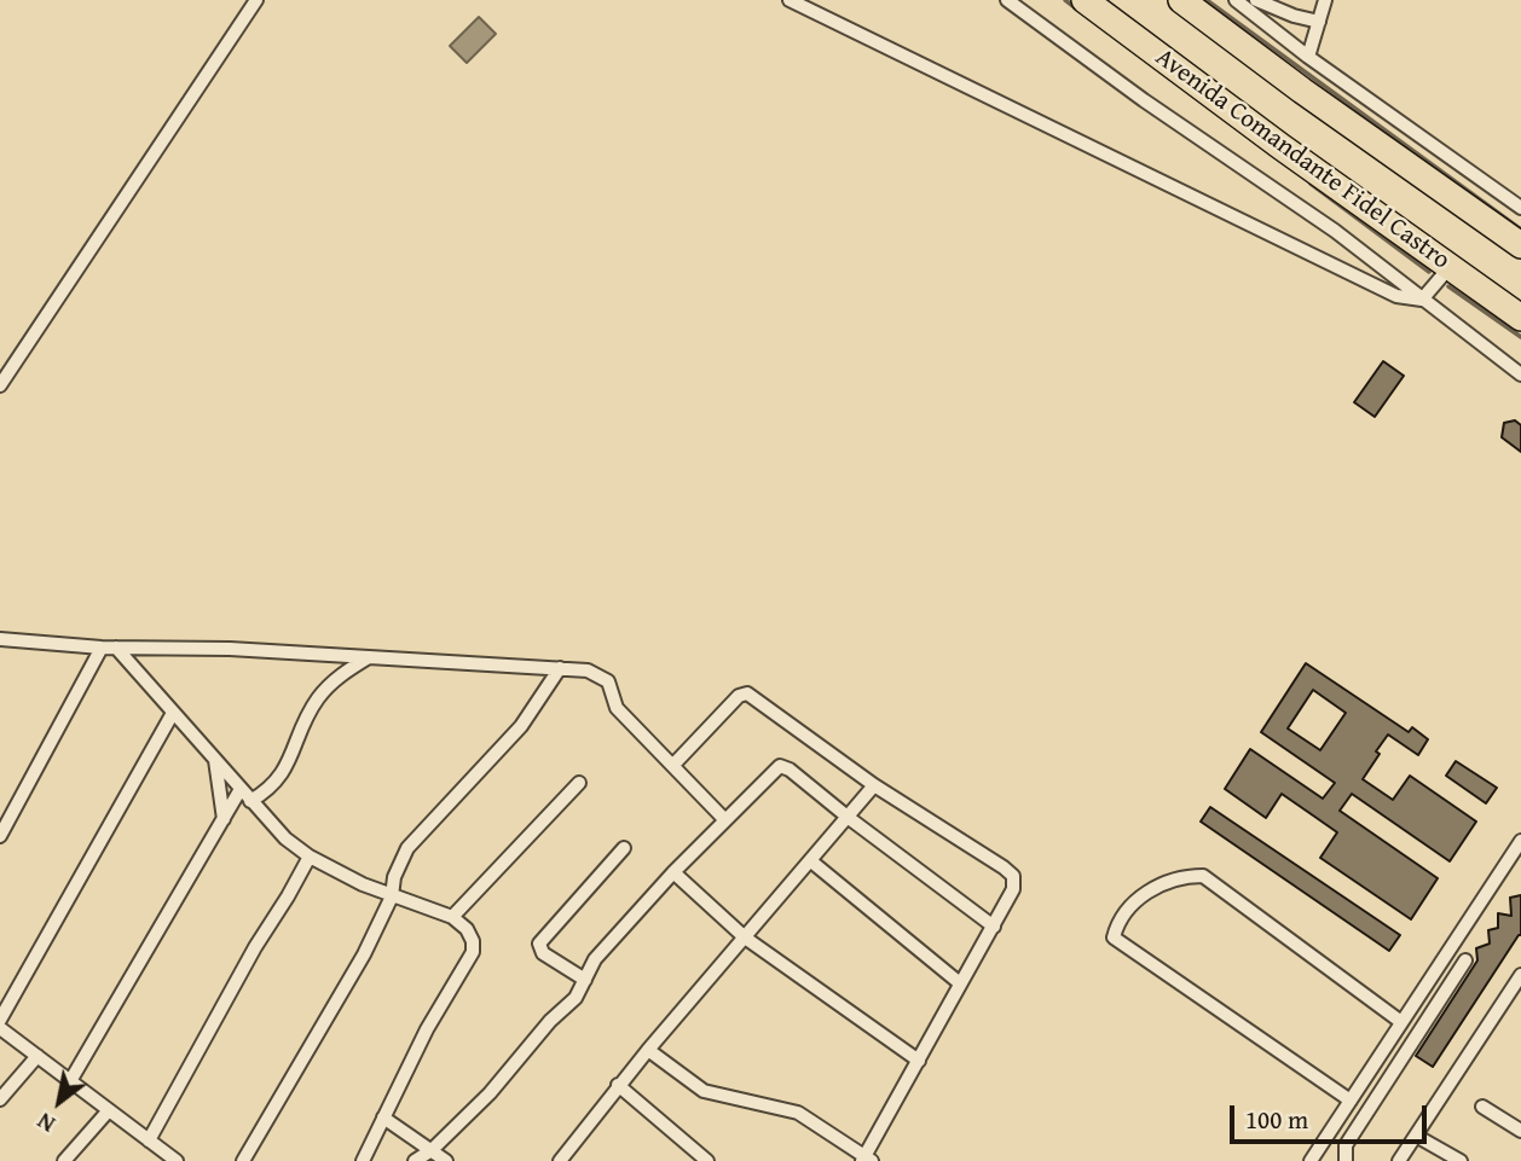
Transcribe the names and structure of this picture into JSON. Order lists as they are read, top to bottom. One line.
{"streets":{"highway":["Avenida Comandante Fidel Castro"]},"scale_bar":"100 m","north":"bottom left"}
